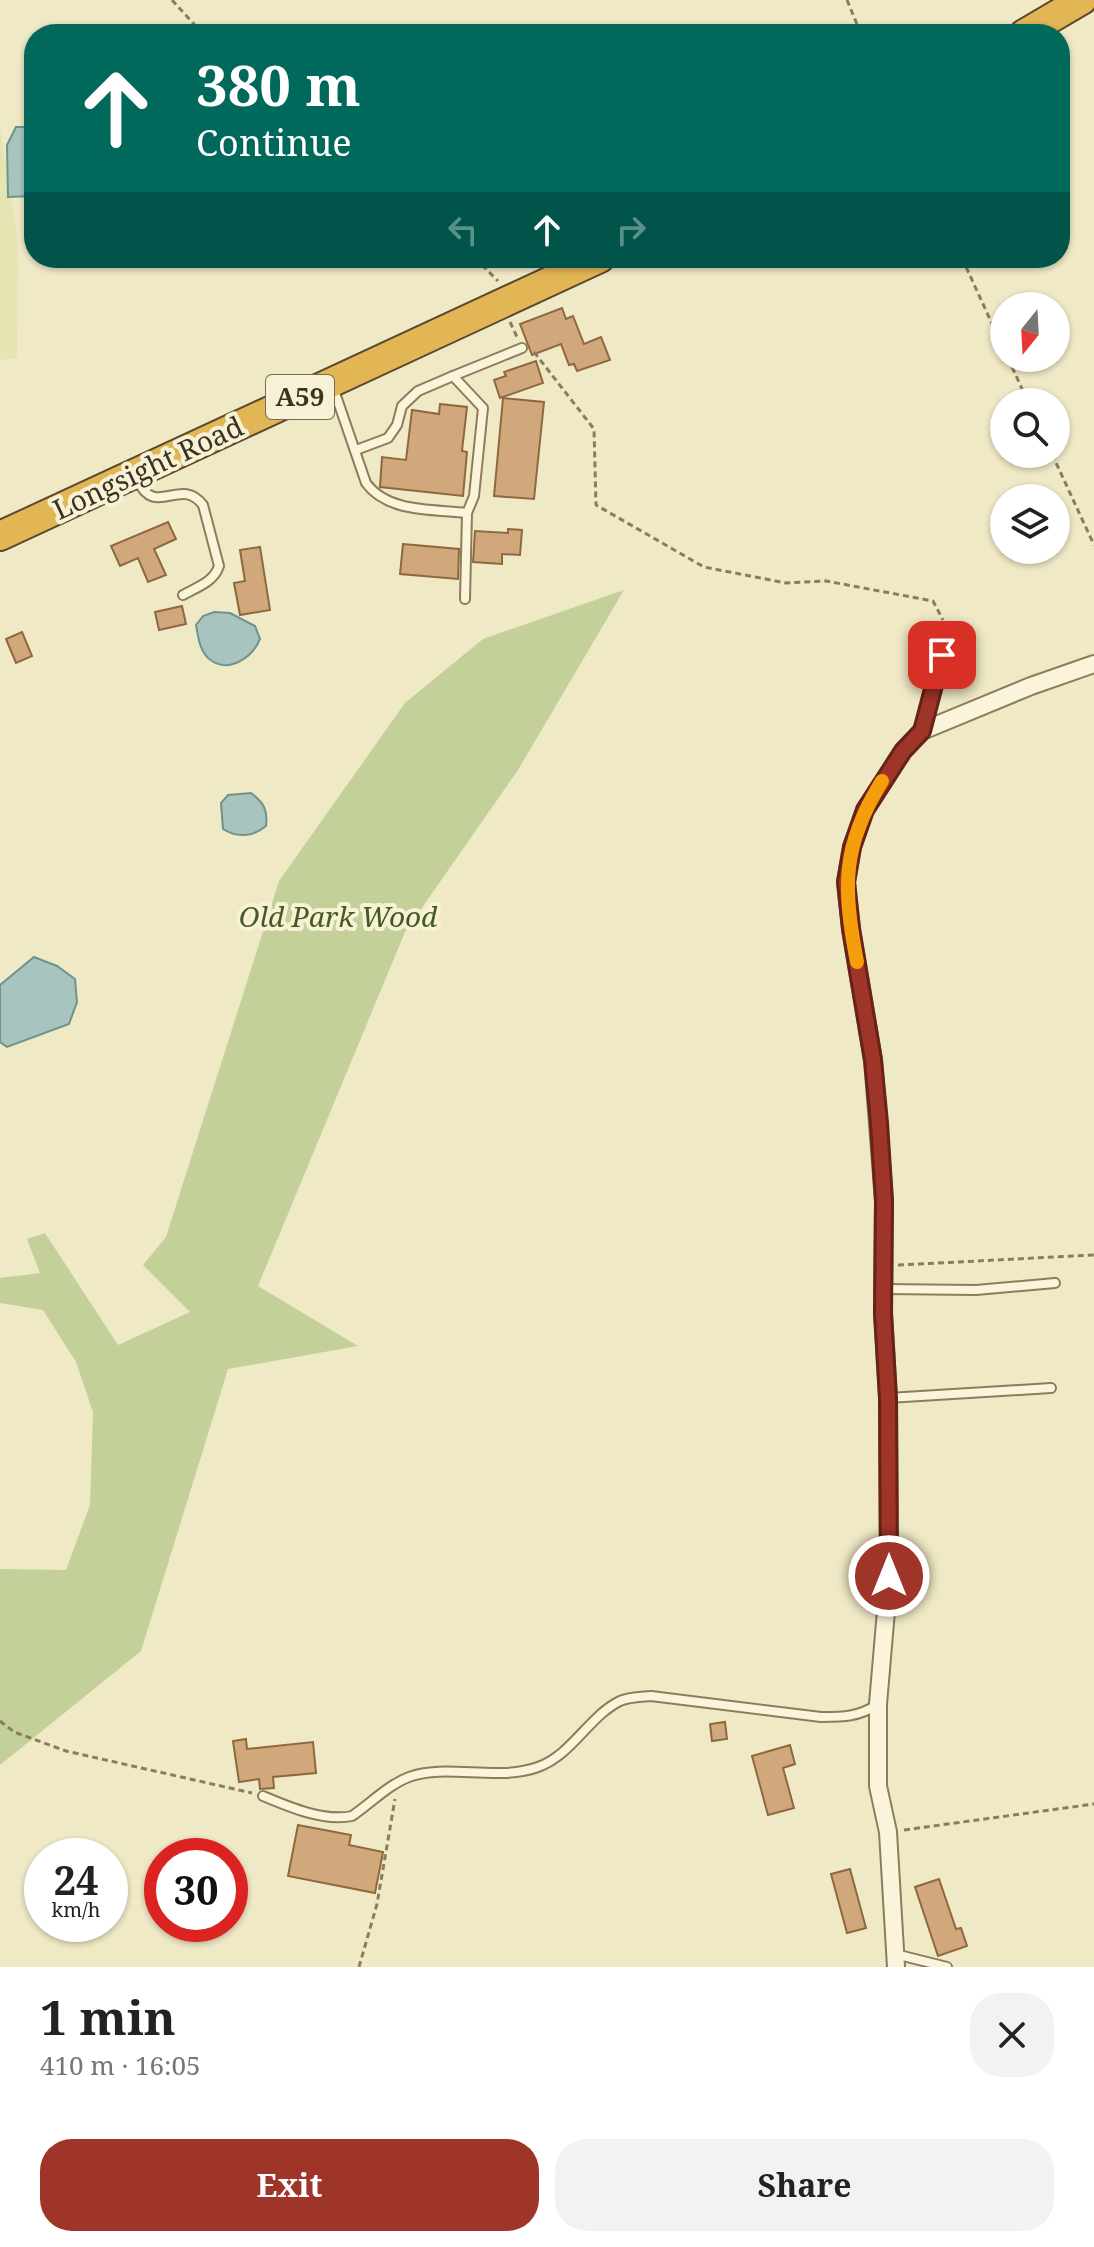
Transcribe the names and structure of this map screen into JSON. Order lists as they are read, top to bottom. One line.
{"streets":{"highway":["A59","Longsight Road"]},"parks":["Old Park Wood"],"north":"bottom","page":{"turn":["380 m","Continue"],"speed":"24 km/h","limit":"30","heading":["1 min","410 m · 16:05"],"buttons":["Exit","Share"]}}
